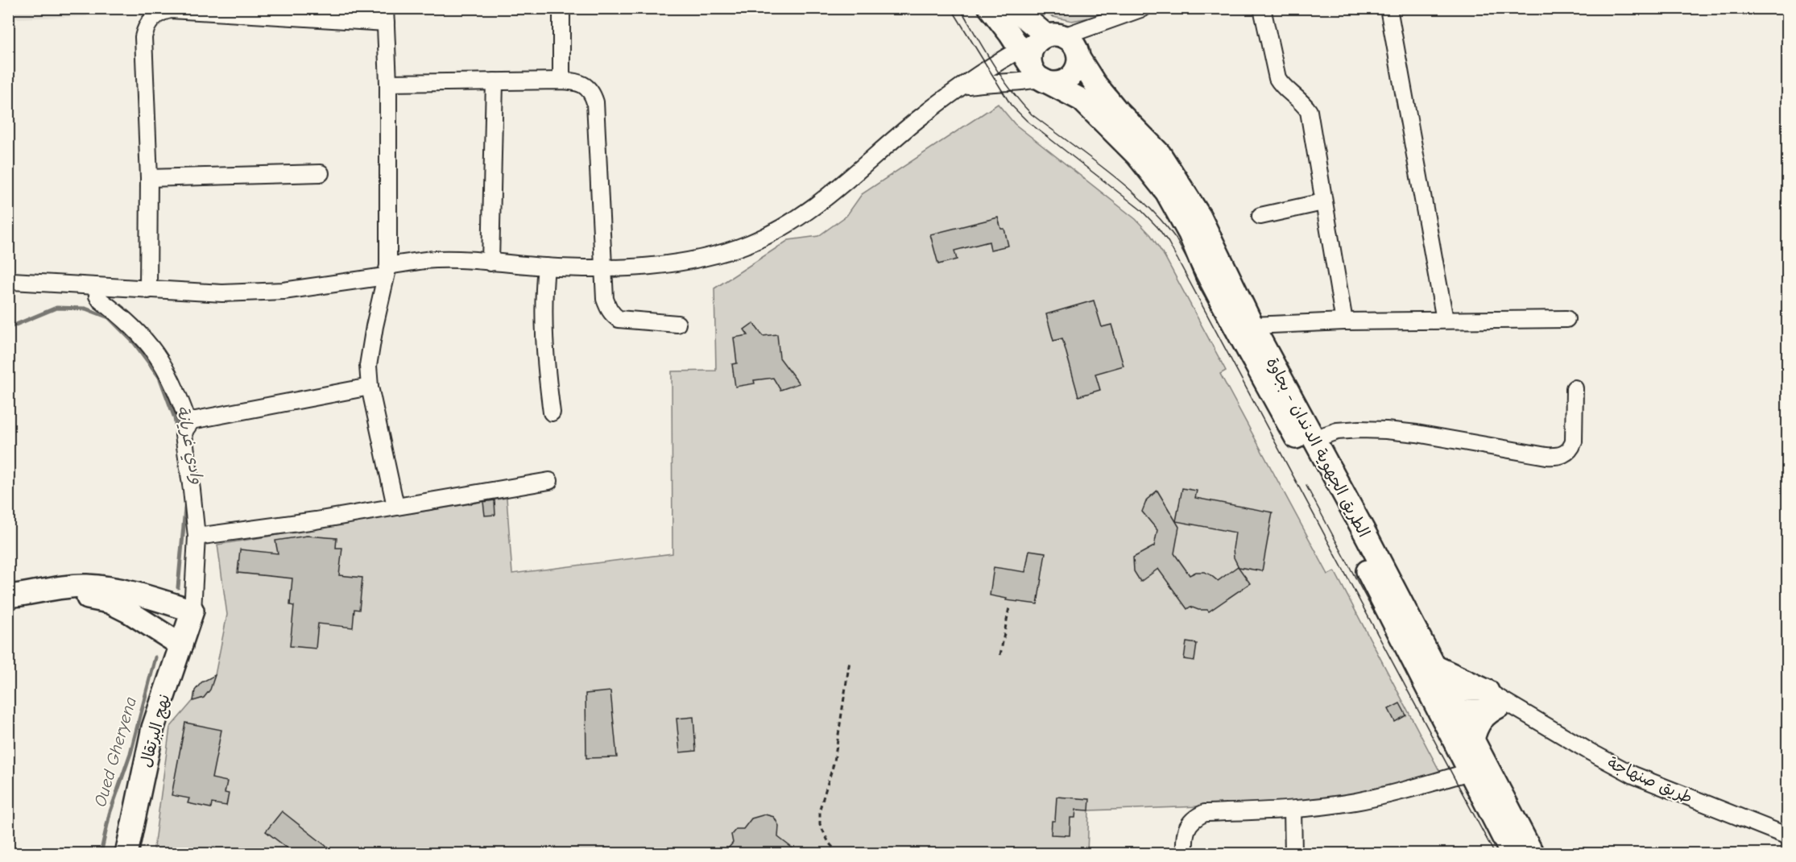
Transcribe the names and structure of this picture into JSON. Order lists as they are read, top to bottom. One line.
{"streets":{"main road":["الطريق الجهوية الدندان - بجاوة","نهج البرتقال"],"street":["طريق صنهاجة"]},"water":["وادي غريانة","Oued Gheryena"]}
